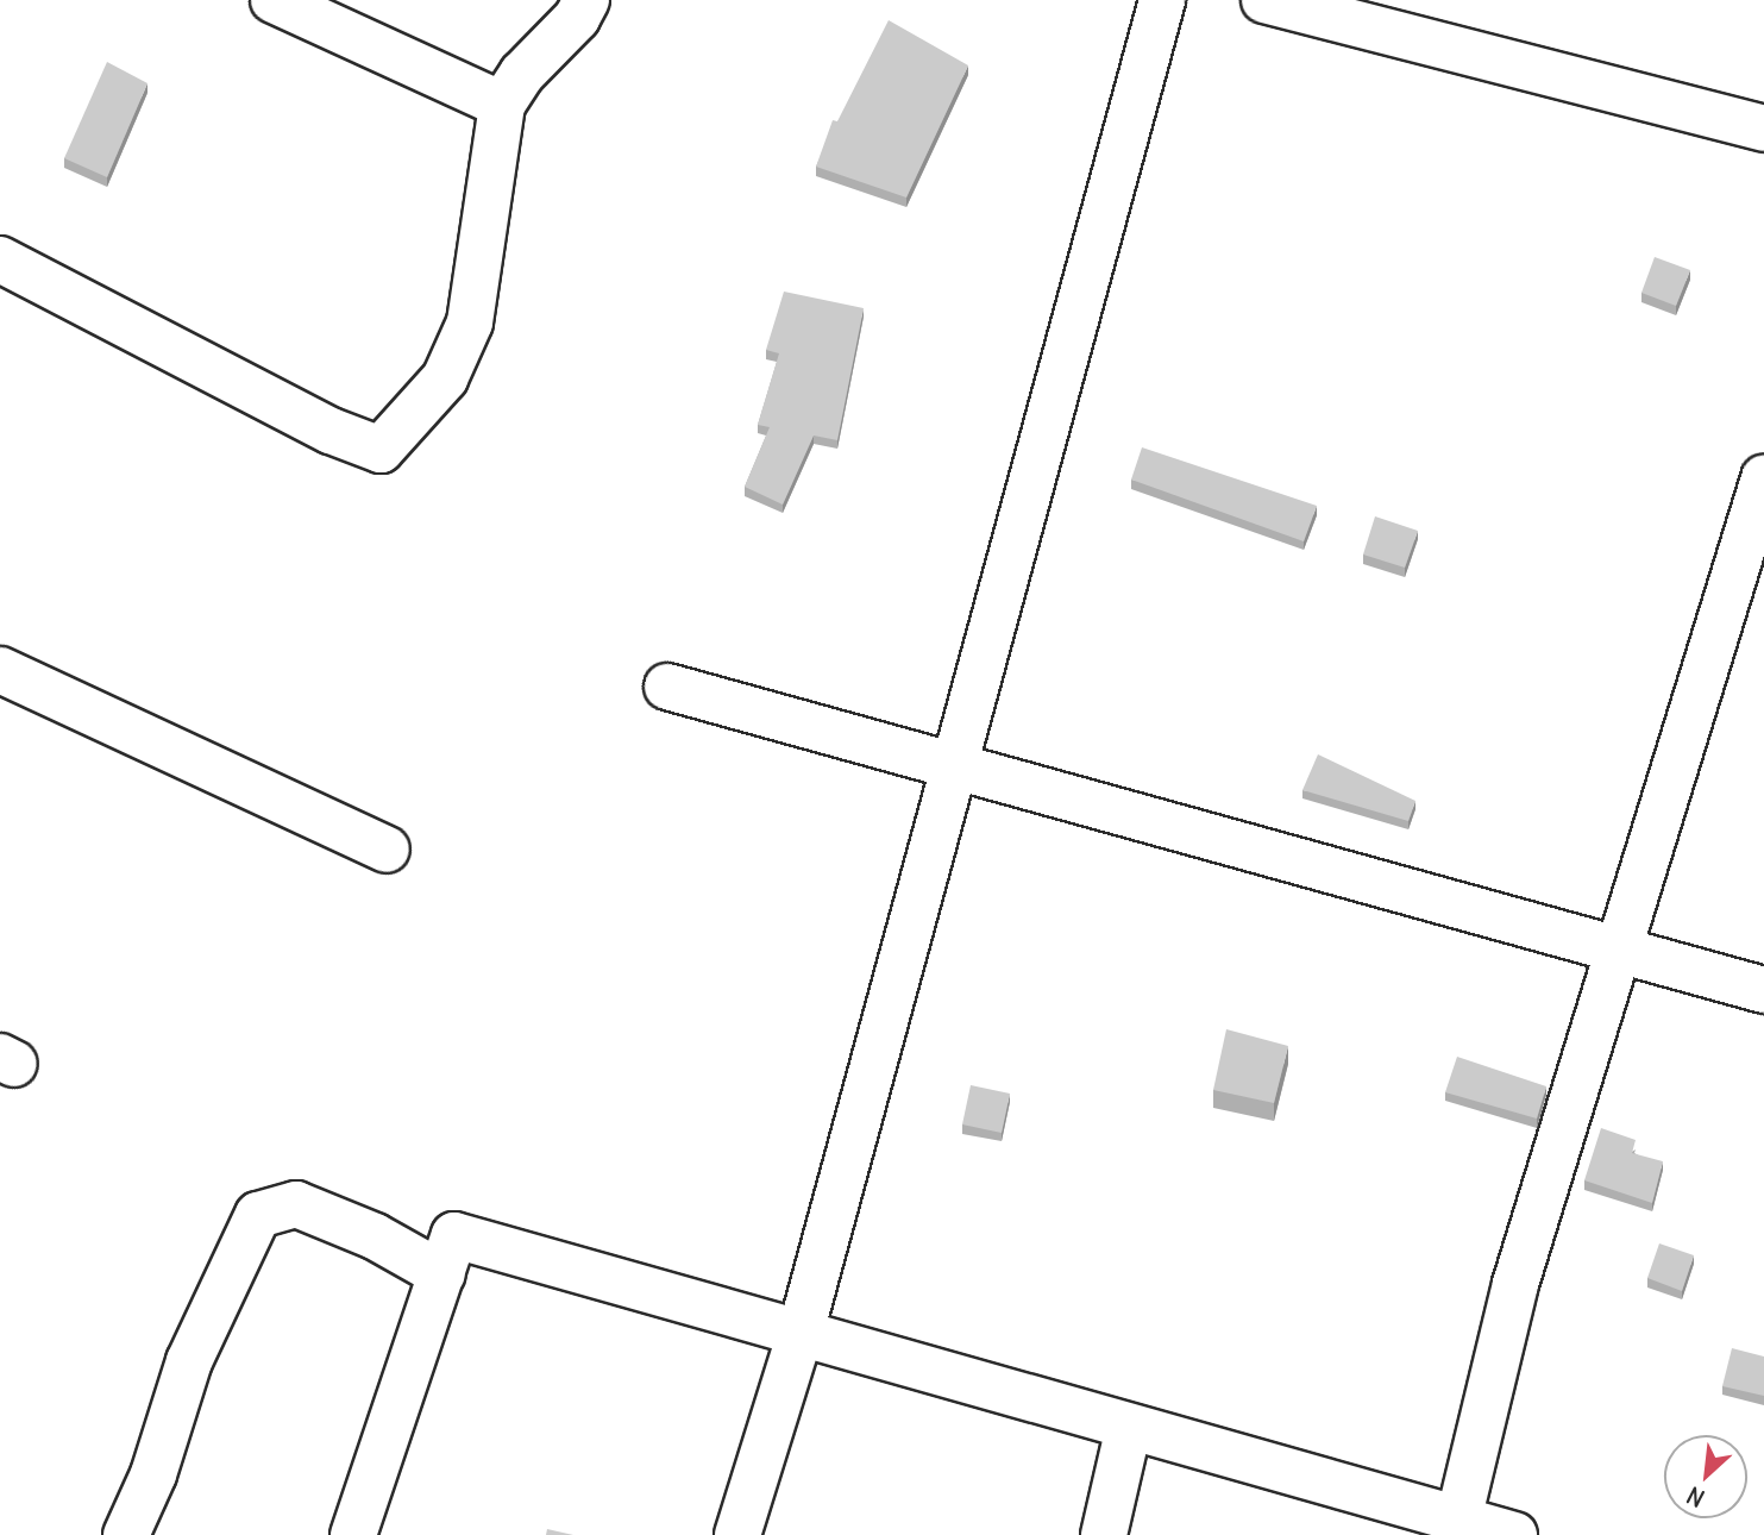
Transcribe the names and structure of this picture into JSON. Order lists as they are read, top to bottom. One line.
{"north":"bottom left"}
